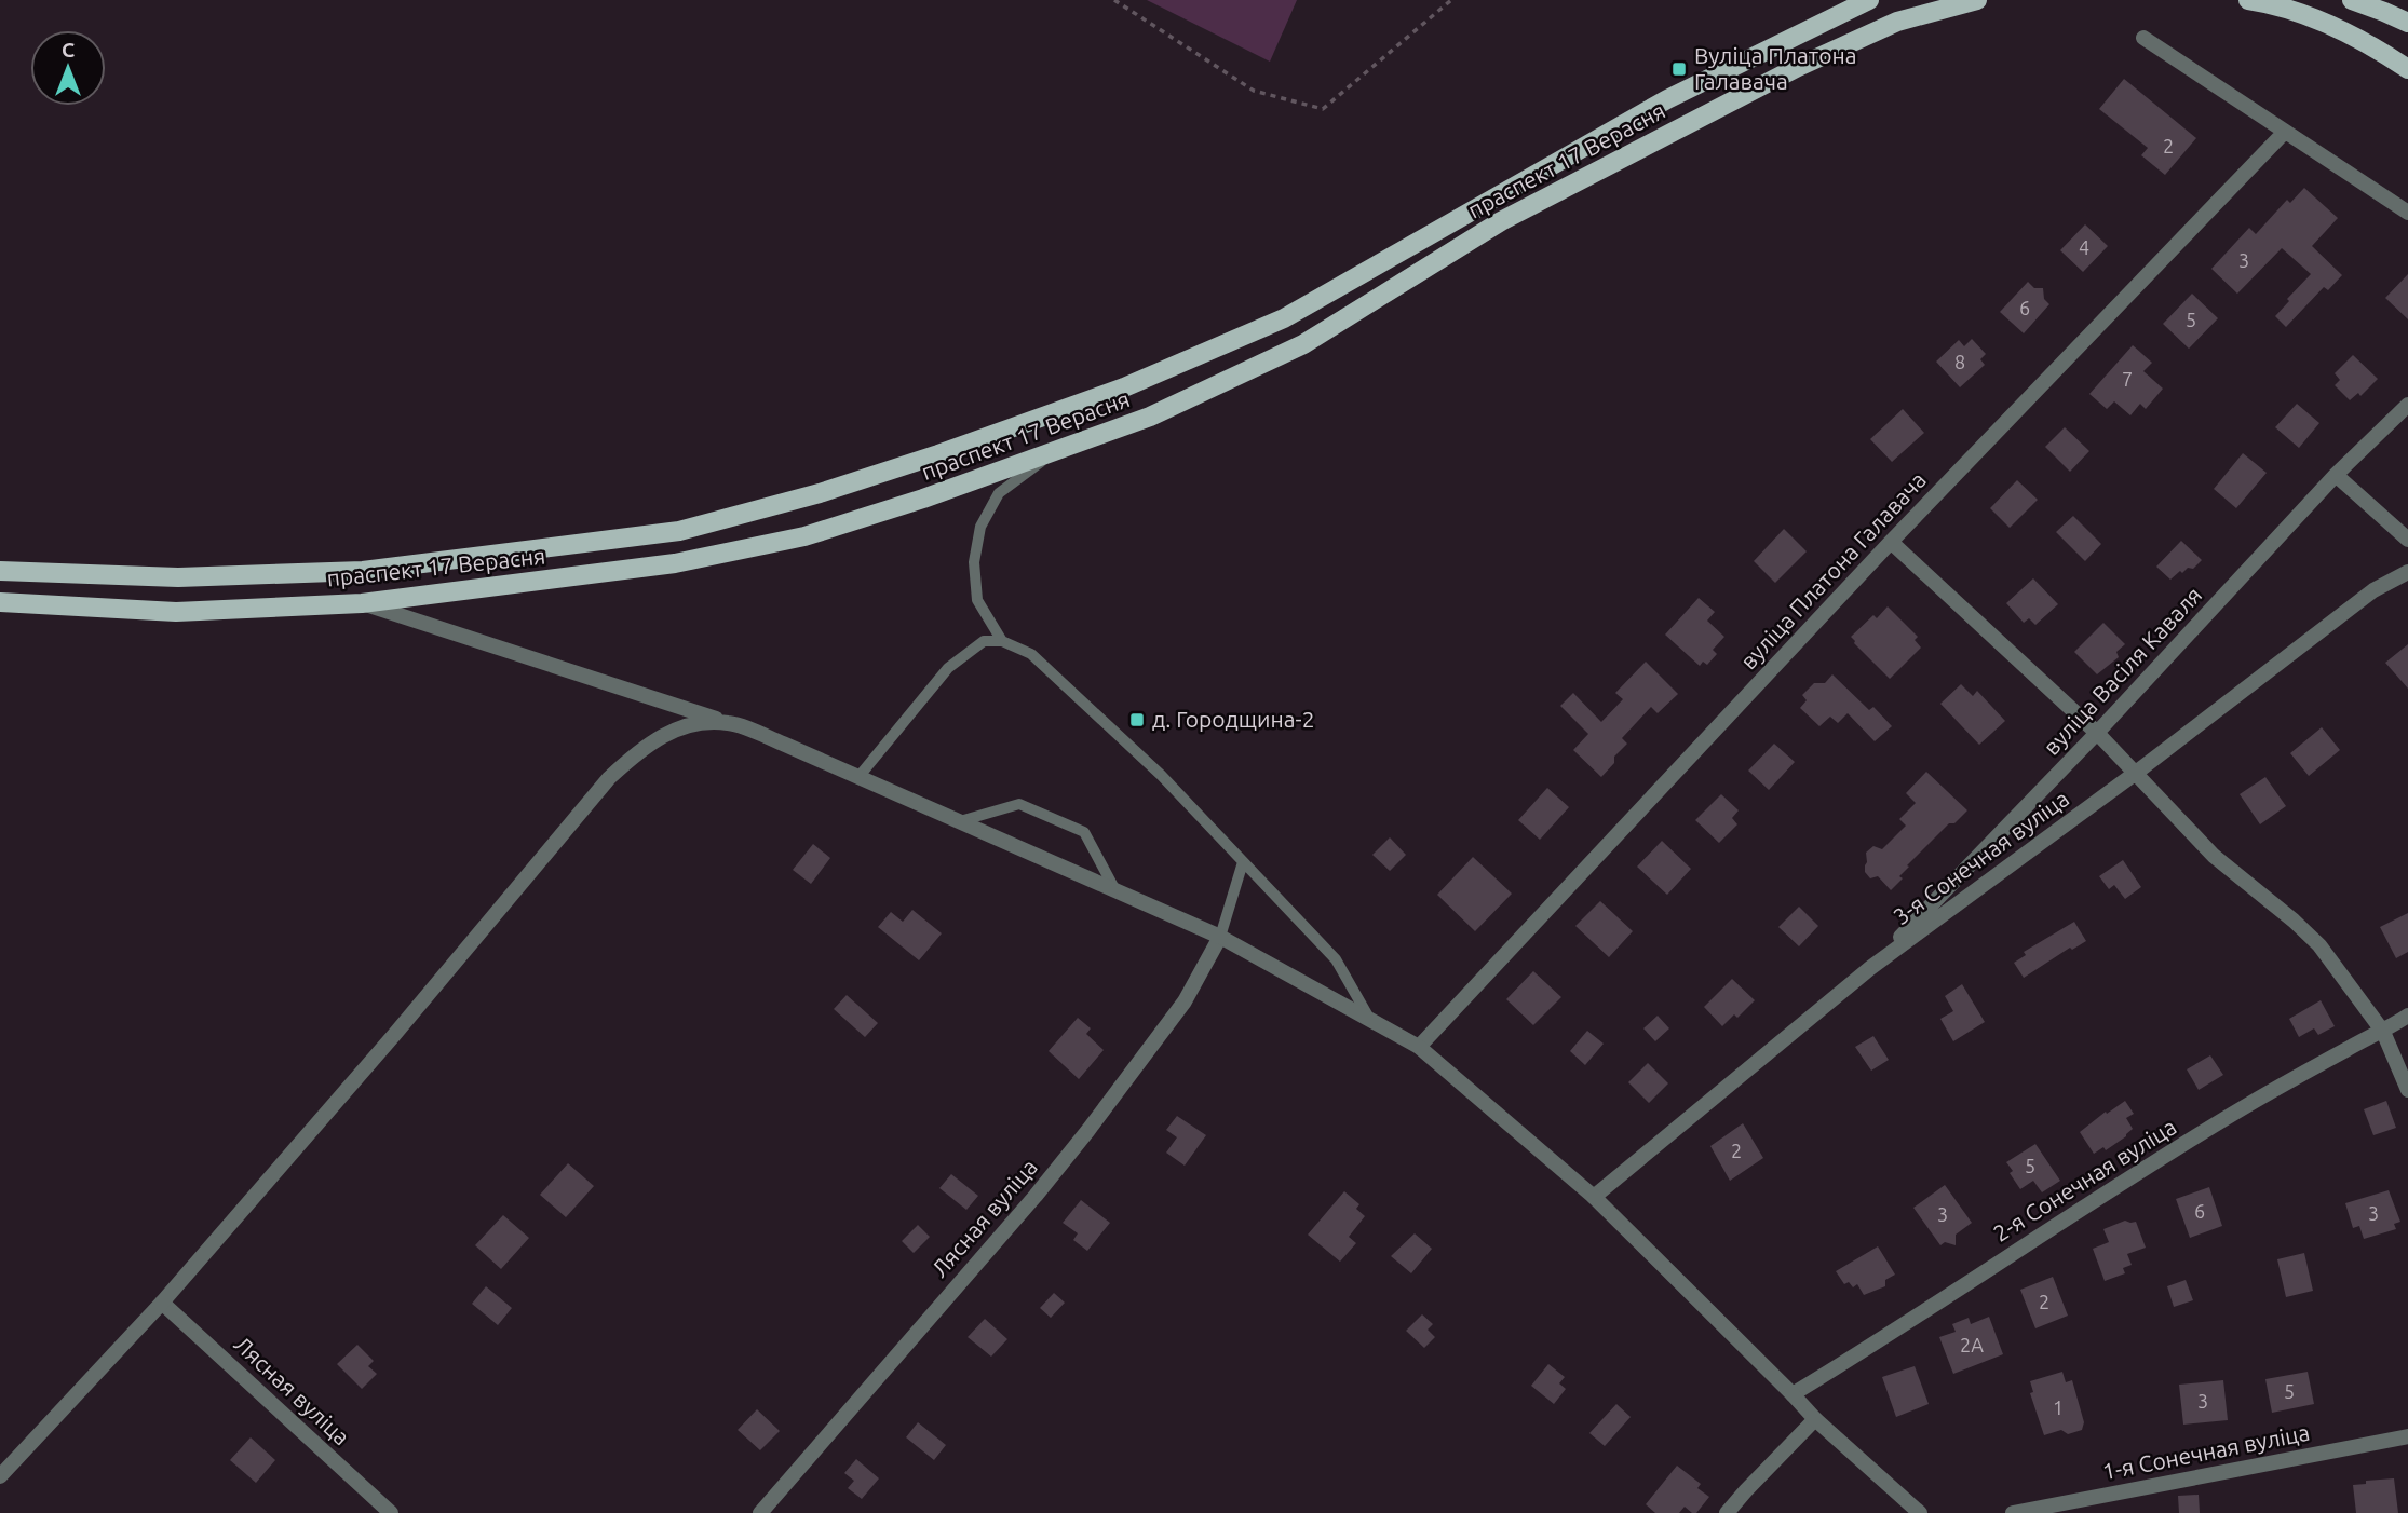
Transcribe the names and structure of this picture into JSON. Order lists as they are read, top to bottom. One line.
{"streets":{"main road":["праспект 17 Верасня"],"street":["вуліца Платона Галавача","вуліца Васіля Каваля","3-я Сонечная вуліца","2-я Сонечная вуліца","Лясная вуліца","1-я Сонечная вуліца"]},"crossings":[["вуліца Васіля Каваля","3-я Сонечная вуліца"]],"places":{"transit":["Вуліца Платона Галавача","д. Городщина-2"]},"house_numbers":["2","4","3","6","5","8","7","2","5","6","3","3","2","2А","5","3","1"],"north":"top"}
